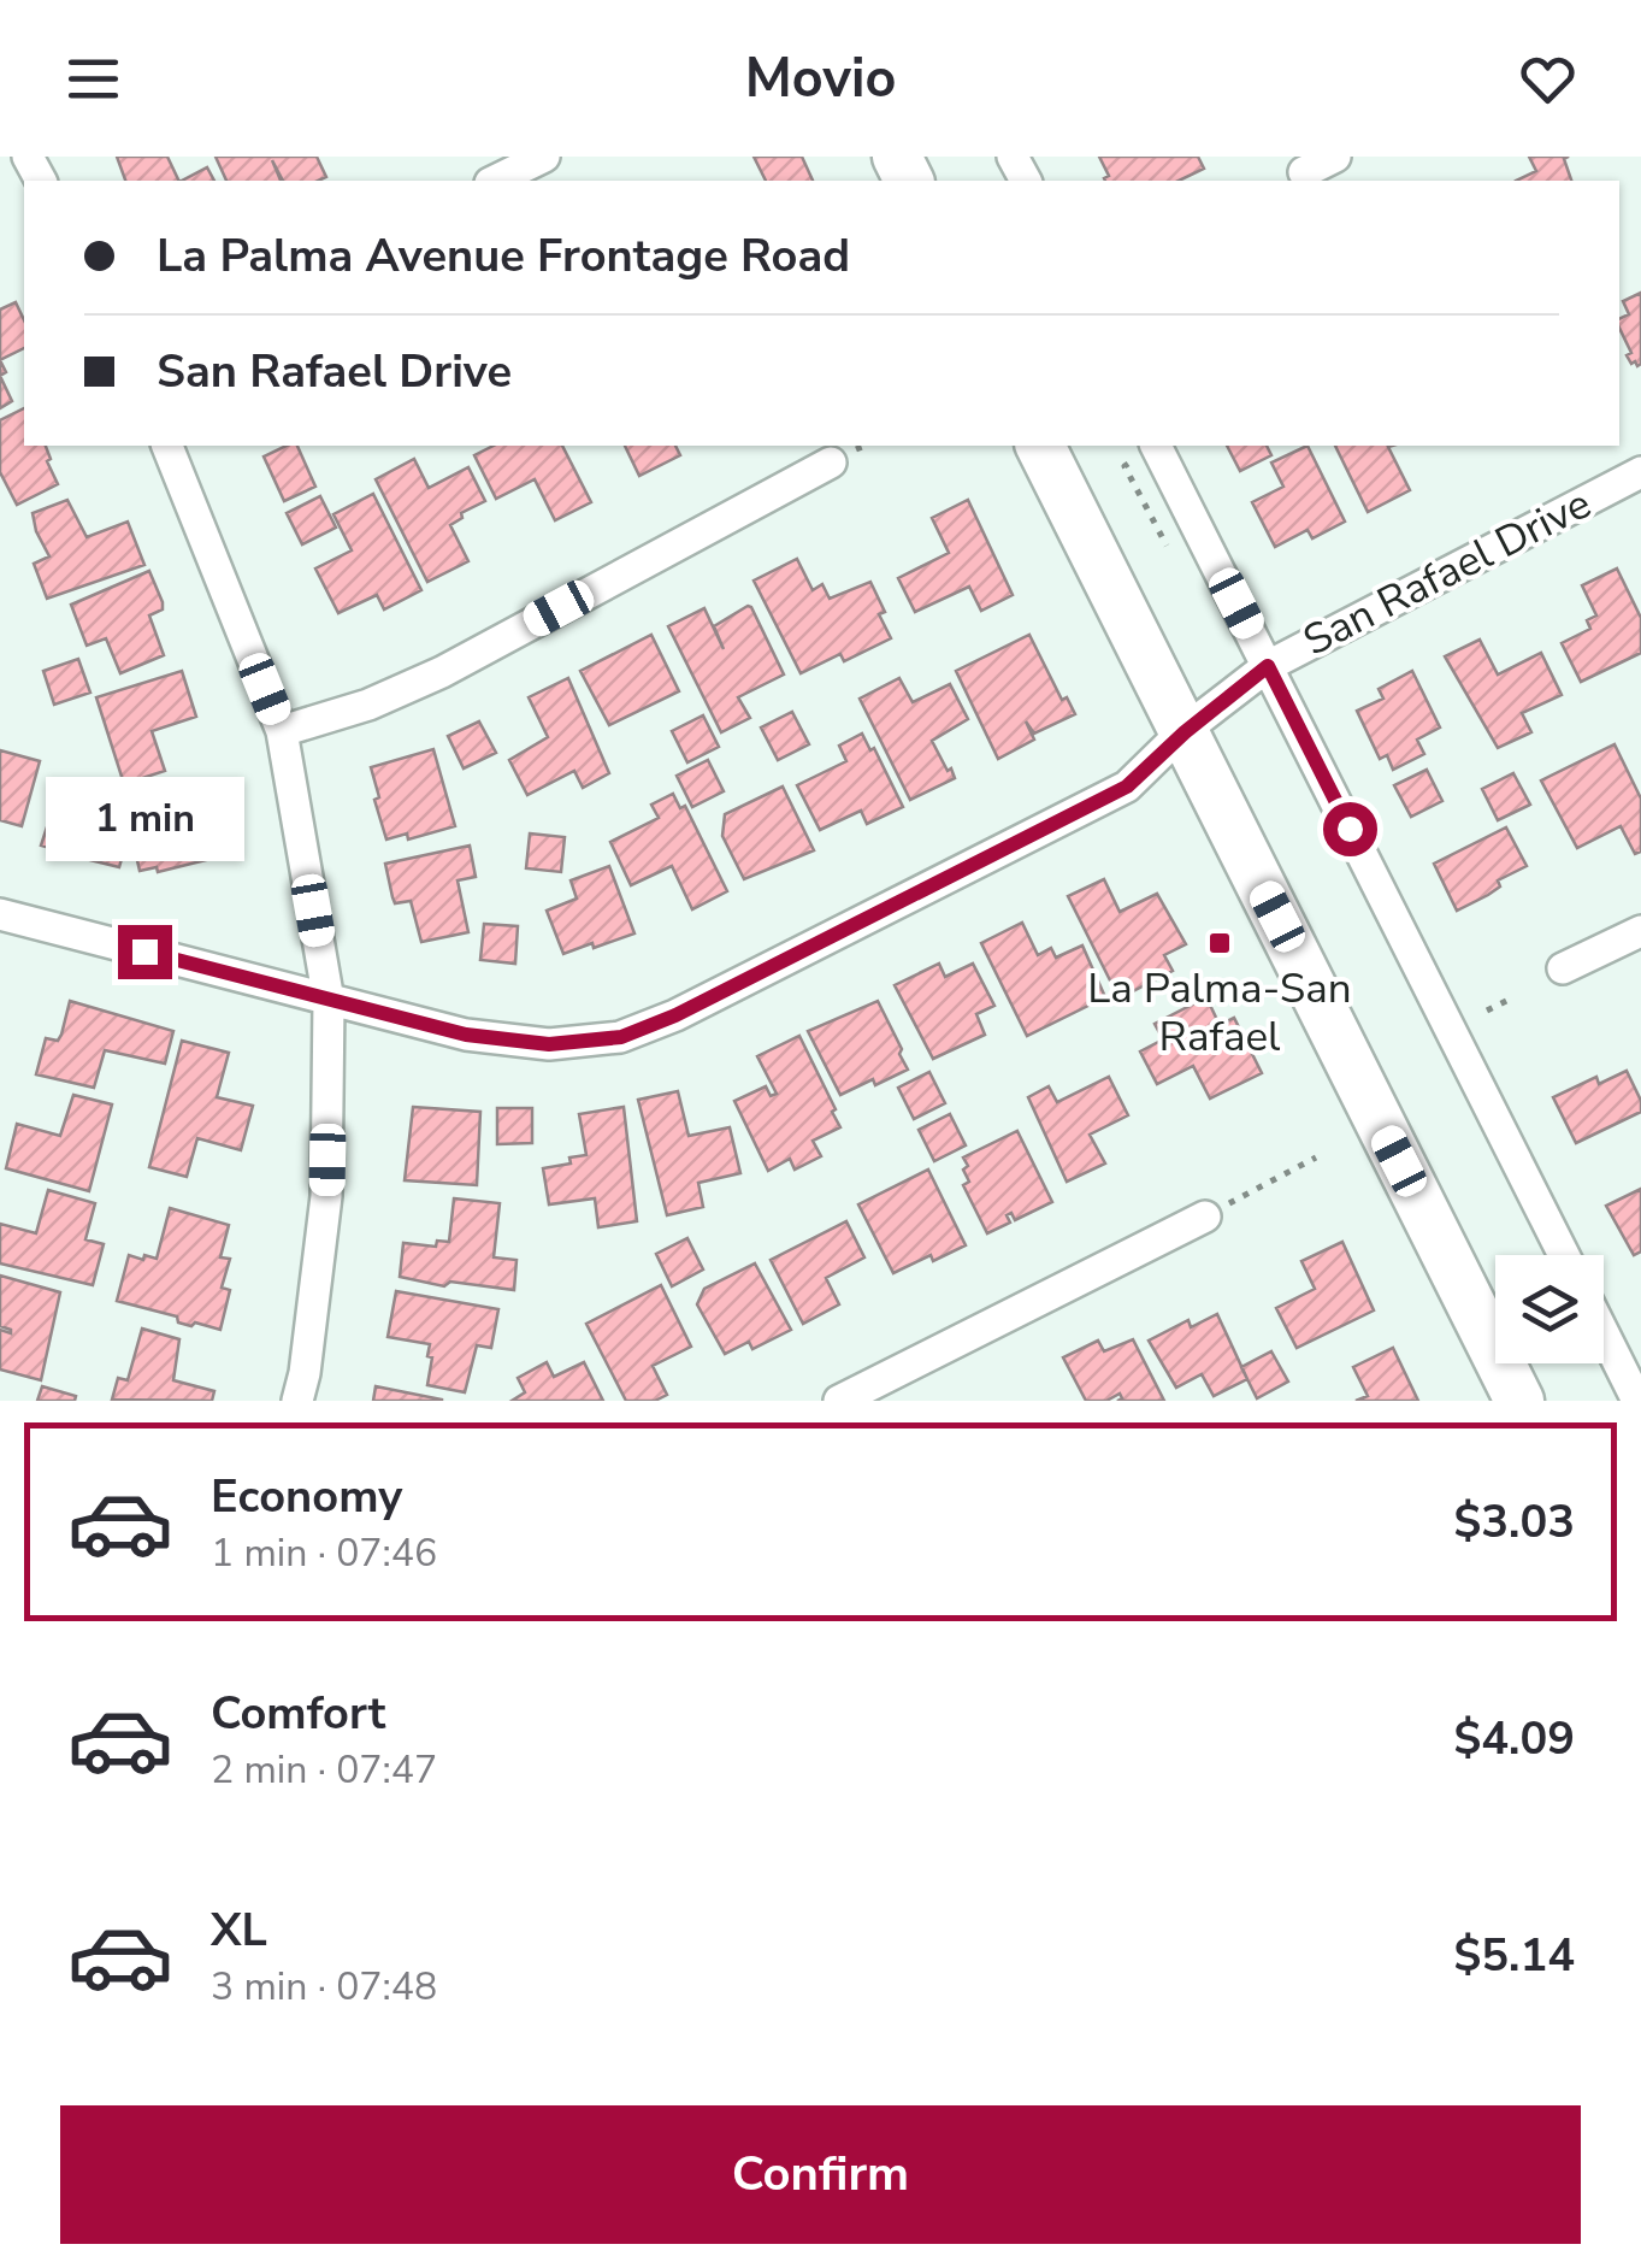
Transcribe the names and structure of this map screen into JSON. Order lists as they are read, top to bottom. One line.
{"streets":{"street":["San Rafael Drive"]},"places":{"transit":["La Palma-San Rafael"]},"page":{"header":"Movio","banner":["La Palma Avenue Frontage Road","San Rafael Drive"],"bubble":"1 min","list":[{"name":"Economy","note":"1 min · 07:46","value":"$3.03"},{"name":"Comfort","note":"2 min · 07:47","value":"$4.09"},{"name":"XL","note":"3 min · 07:48","value":"$5.14"}],"buttons":"Confirm"}}
